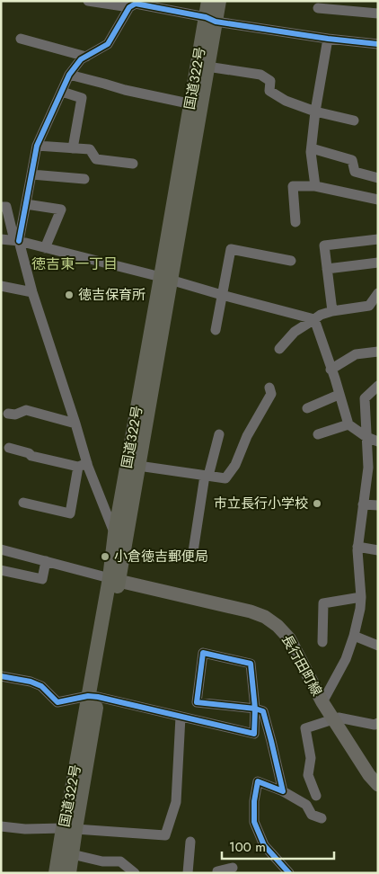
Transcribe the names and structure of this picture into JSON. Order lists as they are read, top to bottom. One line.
{"streets":{"highway":["国道322号"],"main road":["長行田町線"]},"crossings":[["国道322号","長行田町線"]],"districts":["徳吉東一丁目"],"places":["徳吉保育所","市立長行小学校","小倉徳吉郵便局"],"scale_bar":"100 m"}
